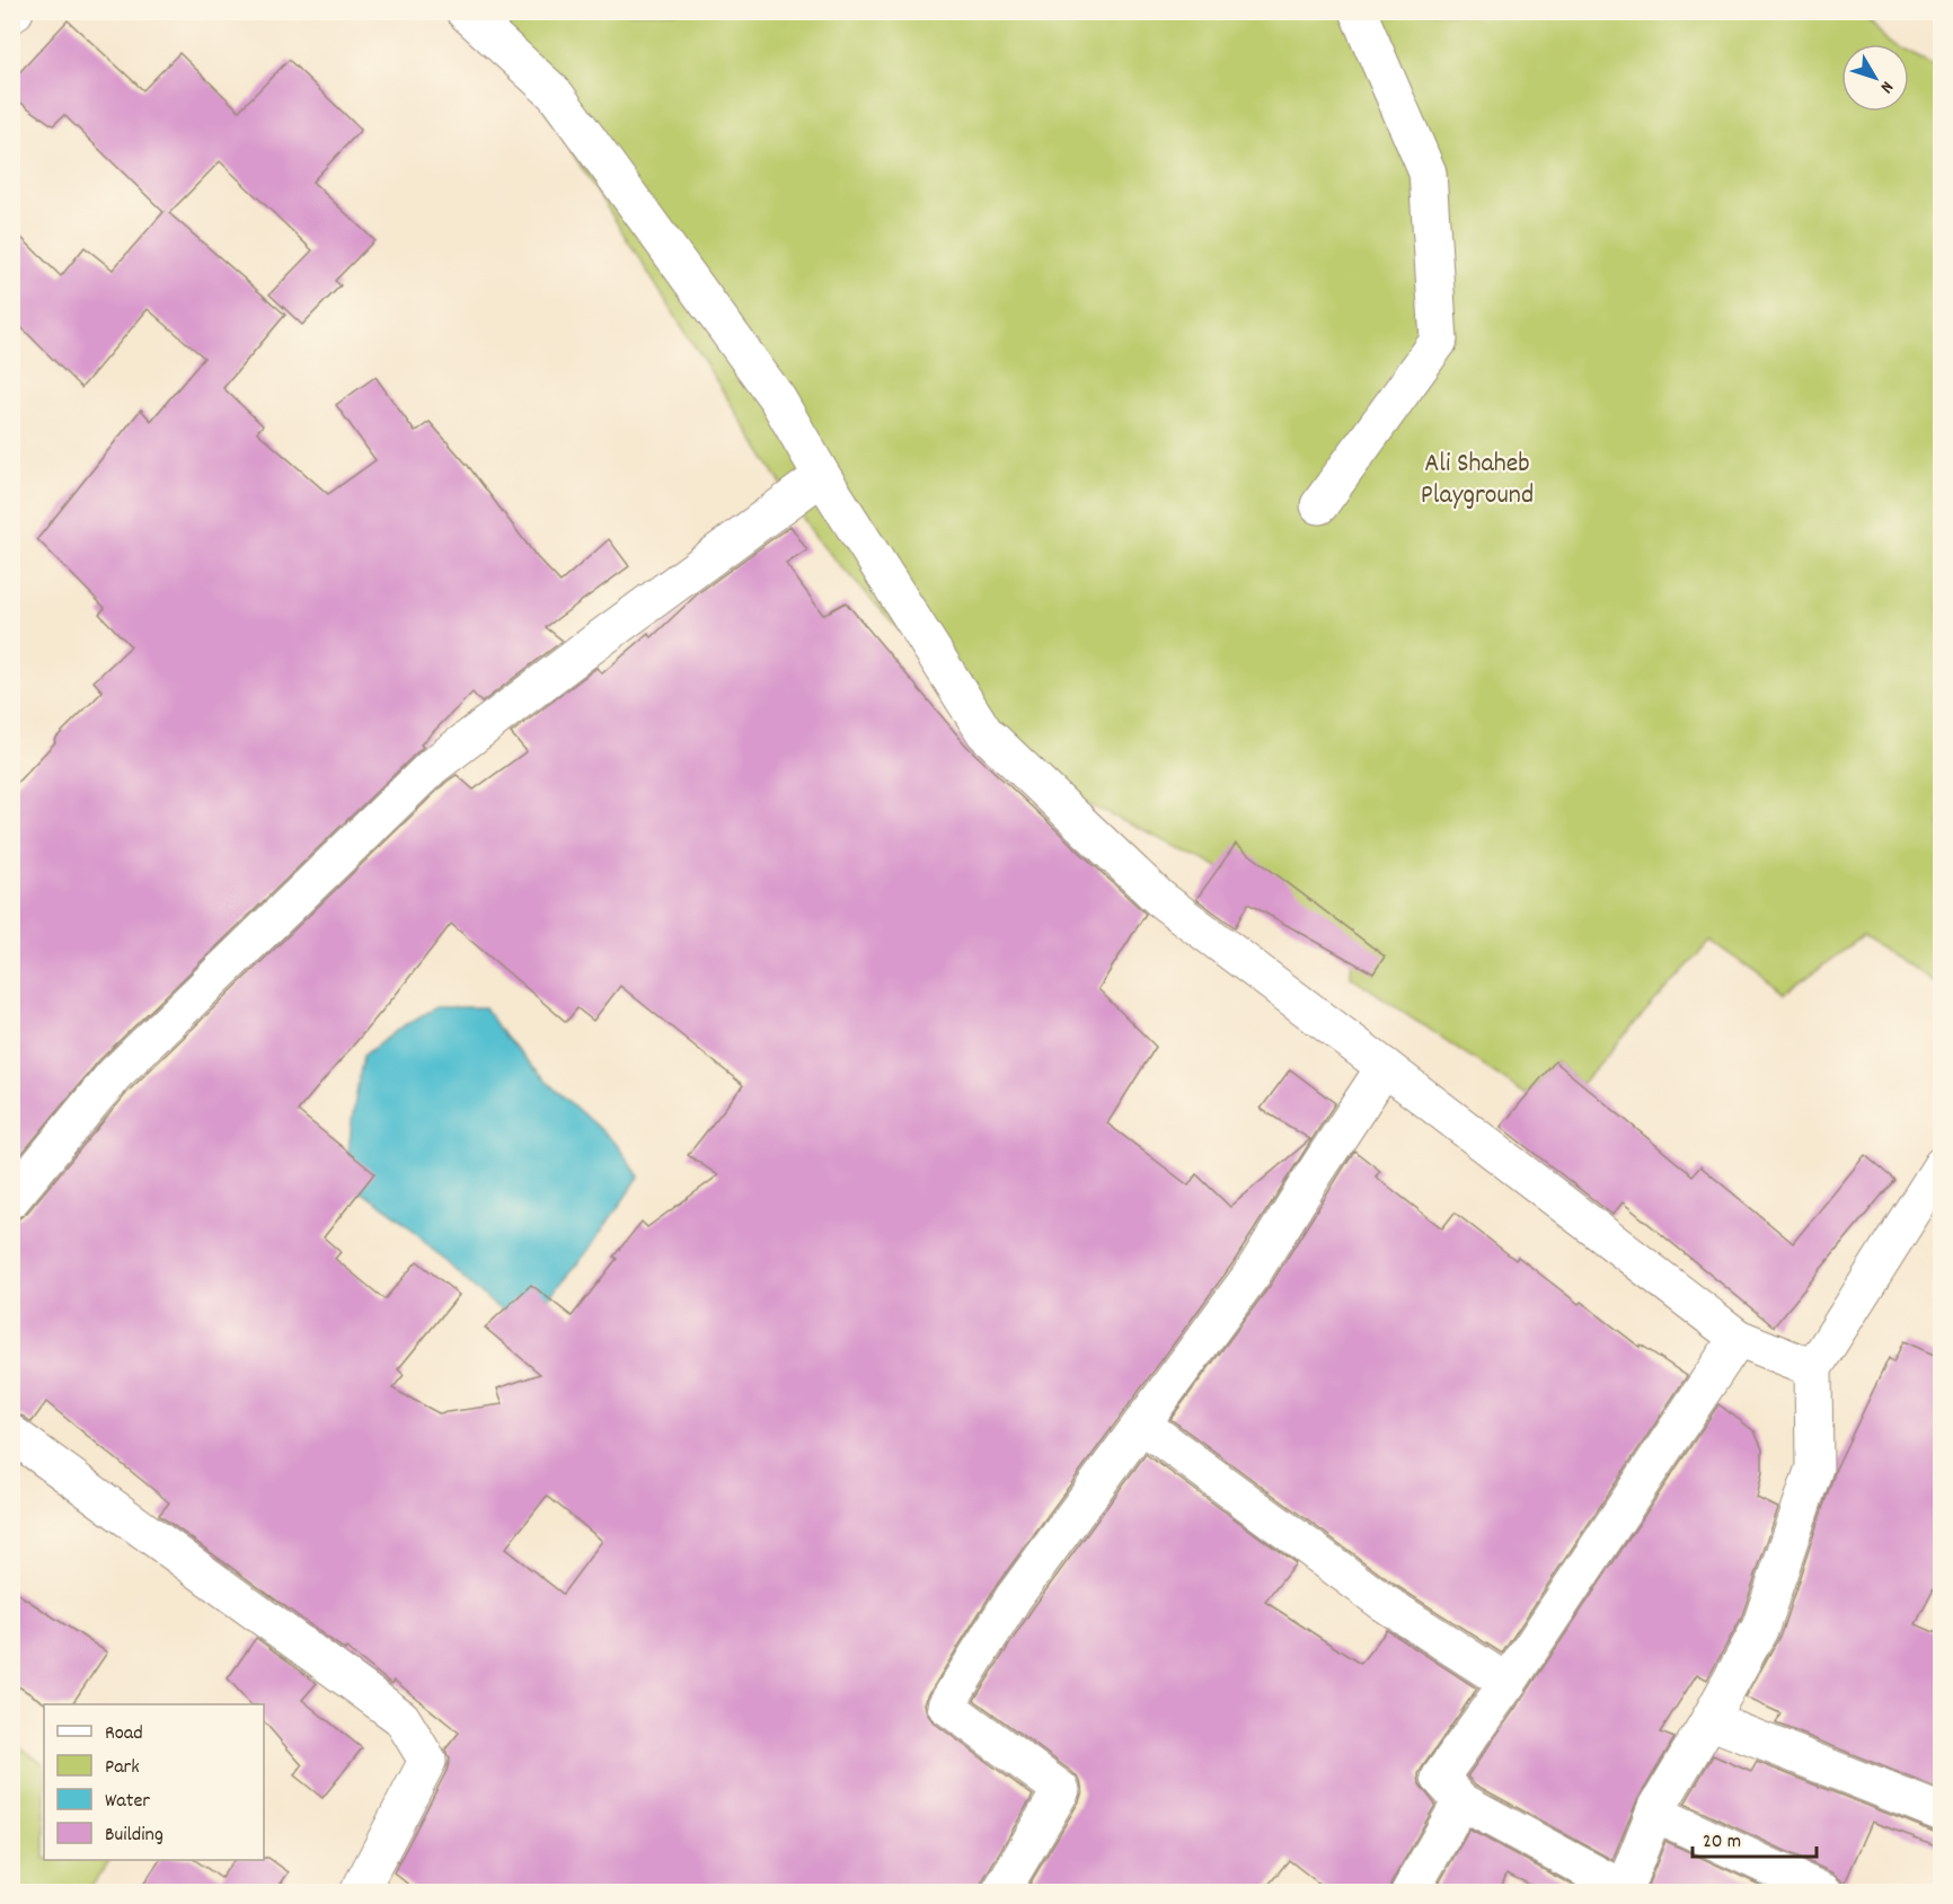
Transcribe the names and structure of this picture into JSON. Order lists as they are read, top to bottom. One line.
{"parks":["Ali Shaheb Playground"],"legend":["Road","Park","Water","Building"],"scale_bar":"20 m","north":"bottom right"}
